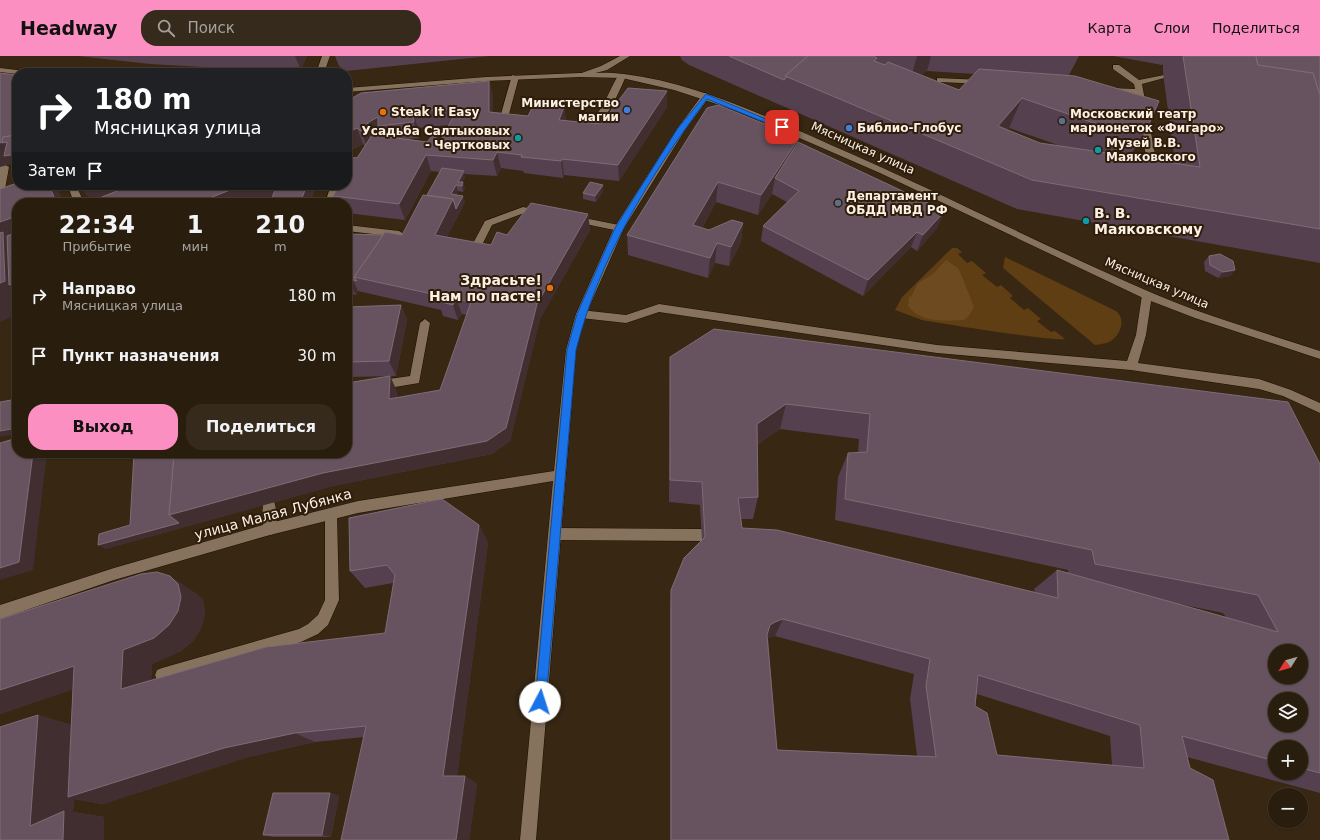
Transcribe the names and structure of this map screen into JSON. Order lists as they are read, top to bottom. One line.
{"streets":{"street":["Мясницкая улица","улица Малая Лубянка"]},"places":["Министерство магии","Steak It Easy","Московский театр марионеток «Фигаро»","Библио-Глобус","Усадьба Салтыковых - Чертковых","Музей В.В. Маяковского","Департамент ОБДД МВД РФ","В. В. Маяковскому","Здрасьте! Нам по пасте!"],"north":"bottom left","page":{"header":"Headway","search":"Поиск","nav":["Карта","Слои","Поделиться"],"turn":["180 m","Мясницкая улица"],"then":"Затем","eta":["22:34","Прибытие","1","мин","210","m"],"list":[{"name":"Направо","note":"Мясницкая улица","value":"180 m"},{"name":"Пункт назначения","value":"30 m"}],"buttons":["Выход","Поделиться"],"map_buttons":["+","−"]}}
